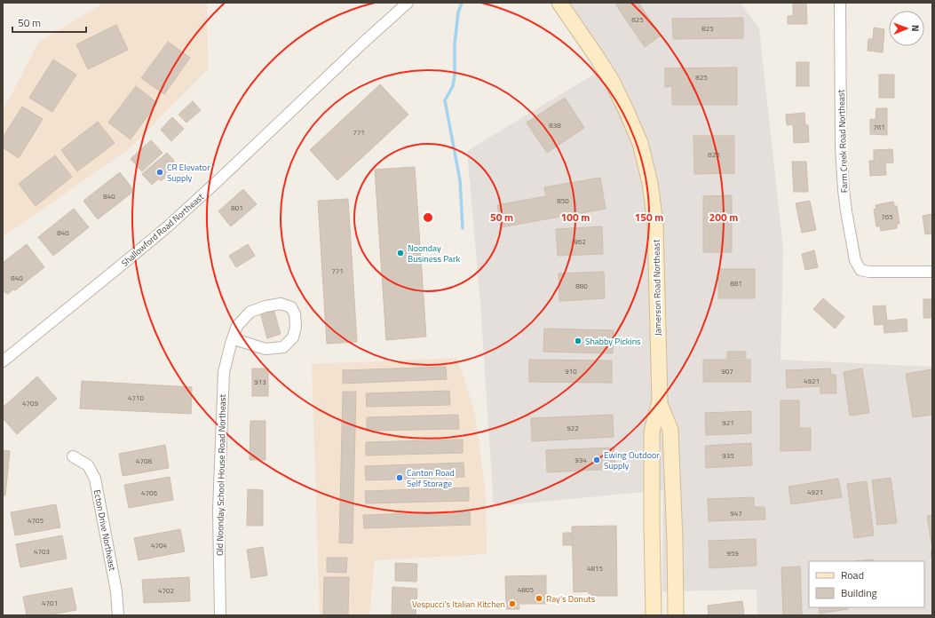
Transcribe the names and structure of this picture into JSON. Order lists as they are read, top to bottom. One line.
{"streets":{"street":["Farm Creek Road Northeast","Shallowford Road Northeast","Jamerson Road Northeast","Old Noonday School House Road Northeast","Ecton Drive Northeast"]},"places":["CR Elevator Supply","Noonday Business Park","Shabby Pickins","Ewing Outdoor Supply","Canton Road Self Storage","Ray's Donuts","Vespucci's Italian Kitchen"],"house_numbers":["825","825","825","838","761","771","825","840","850","801","765","840","862","771","840","881","880","910","907","4921","913","4710","4709","921","922","935","934","4708","4921","4706","947","4705","4704","4703","959","4815","4805","4702","4701"],"legend":["Road","Building"],"scale_bar":"50 m","north":"right","rings":["50 m","100 m","150 m","200 m"]}
